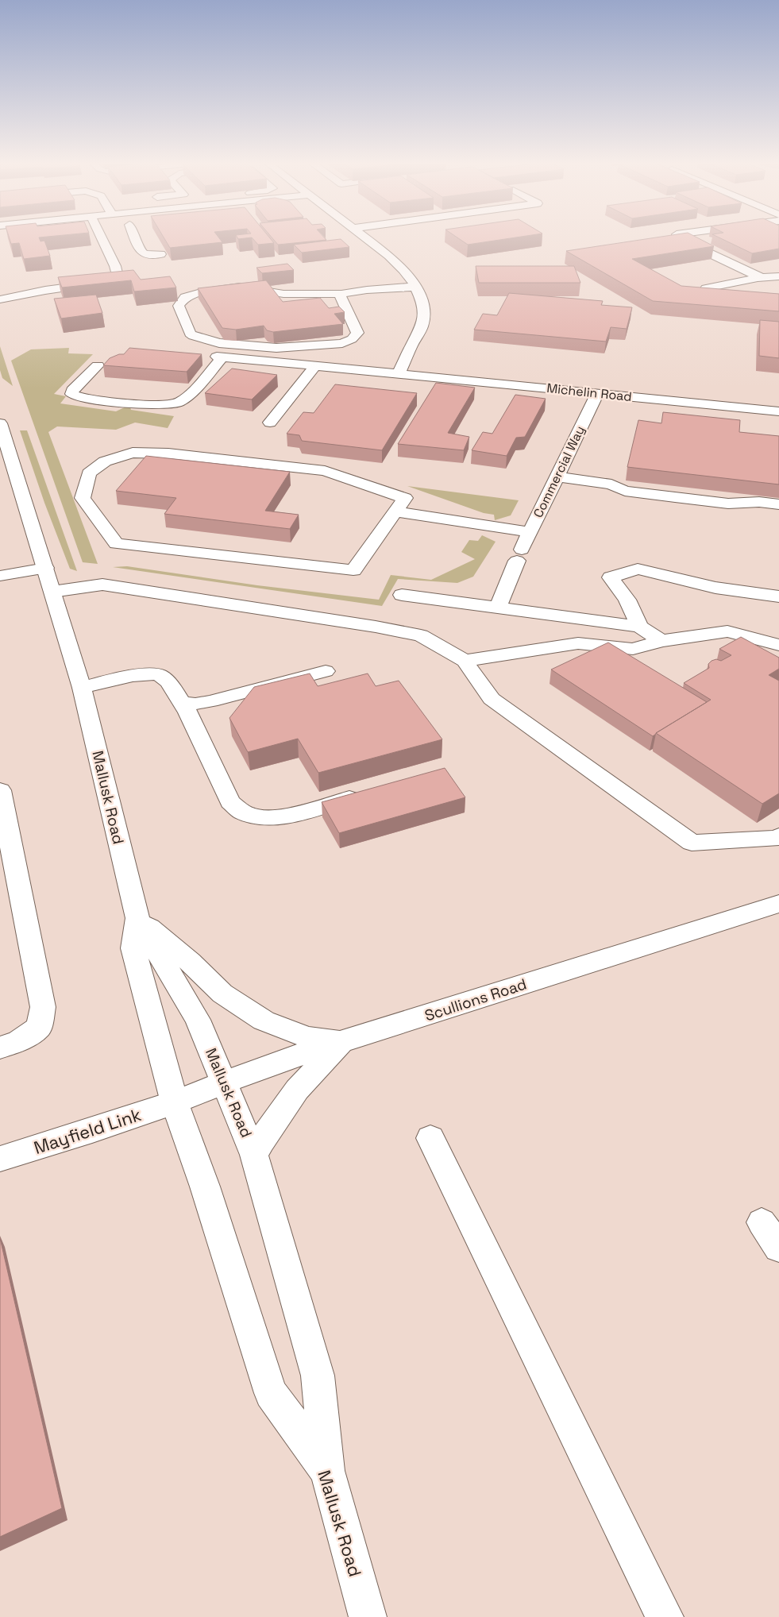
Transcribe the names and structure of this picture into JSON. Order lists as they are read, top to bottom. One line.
{"streets":{"street":["Michelin Road","Commercial Way","Mallusk Road","Scullions Road","Mayfield Link"]},"crossings":[["Michelin Road","Commercial Way"],["Mallusk Road","Scullions Road"],["Mallusk Road","Mayfield Link"],["Scullions Road","Mayfield Link"]]}
